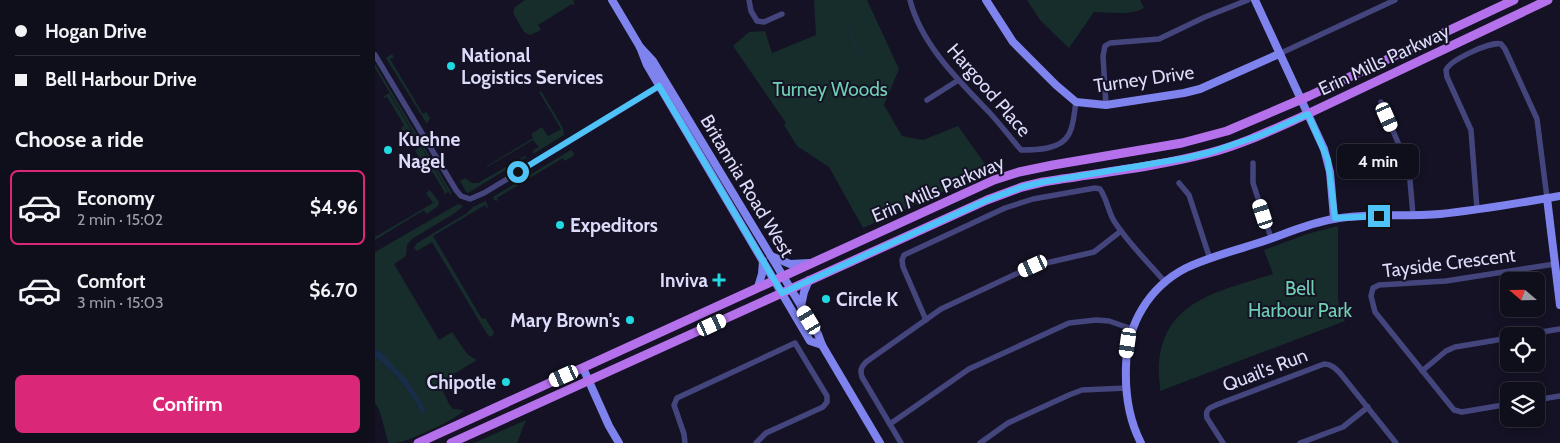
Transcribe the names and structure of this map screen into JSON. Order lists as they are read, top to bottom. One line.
{"streets":{"main road":["Erin Mills Parkway"],"street":["Turney Drive","Hargood Place","Britannia Road West","Tayside Crescent","Quail's Run"]},"crossings":[["Erin Mills Parkway","Britannia Road West"],["Turney Drive","Hargood Place"]],"parks":["Turney Woods","Bell Harbour Park"],"places":{"other":["National Logistics Services","Kuehne Nagel","Expeditors","Circle K","Mary Brown's","Chipotle"],"health":["Inviva"]},"north":"left","page":{"banner":["Hogan Drive","Bell Harbour Drive"],"heading":"Choose a ride","bubble":"4 min","list":[{"name":"Economy","note":"2 min · 15:02","value":"$4.96"},{"name":"Comfort","note":"3 min · 15:03","value":"$6.70"}],"buttons":"Confirm"}}
